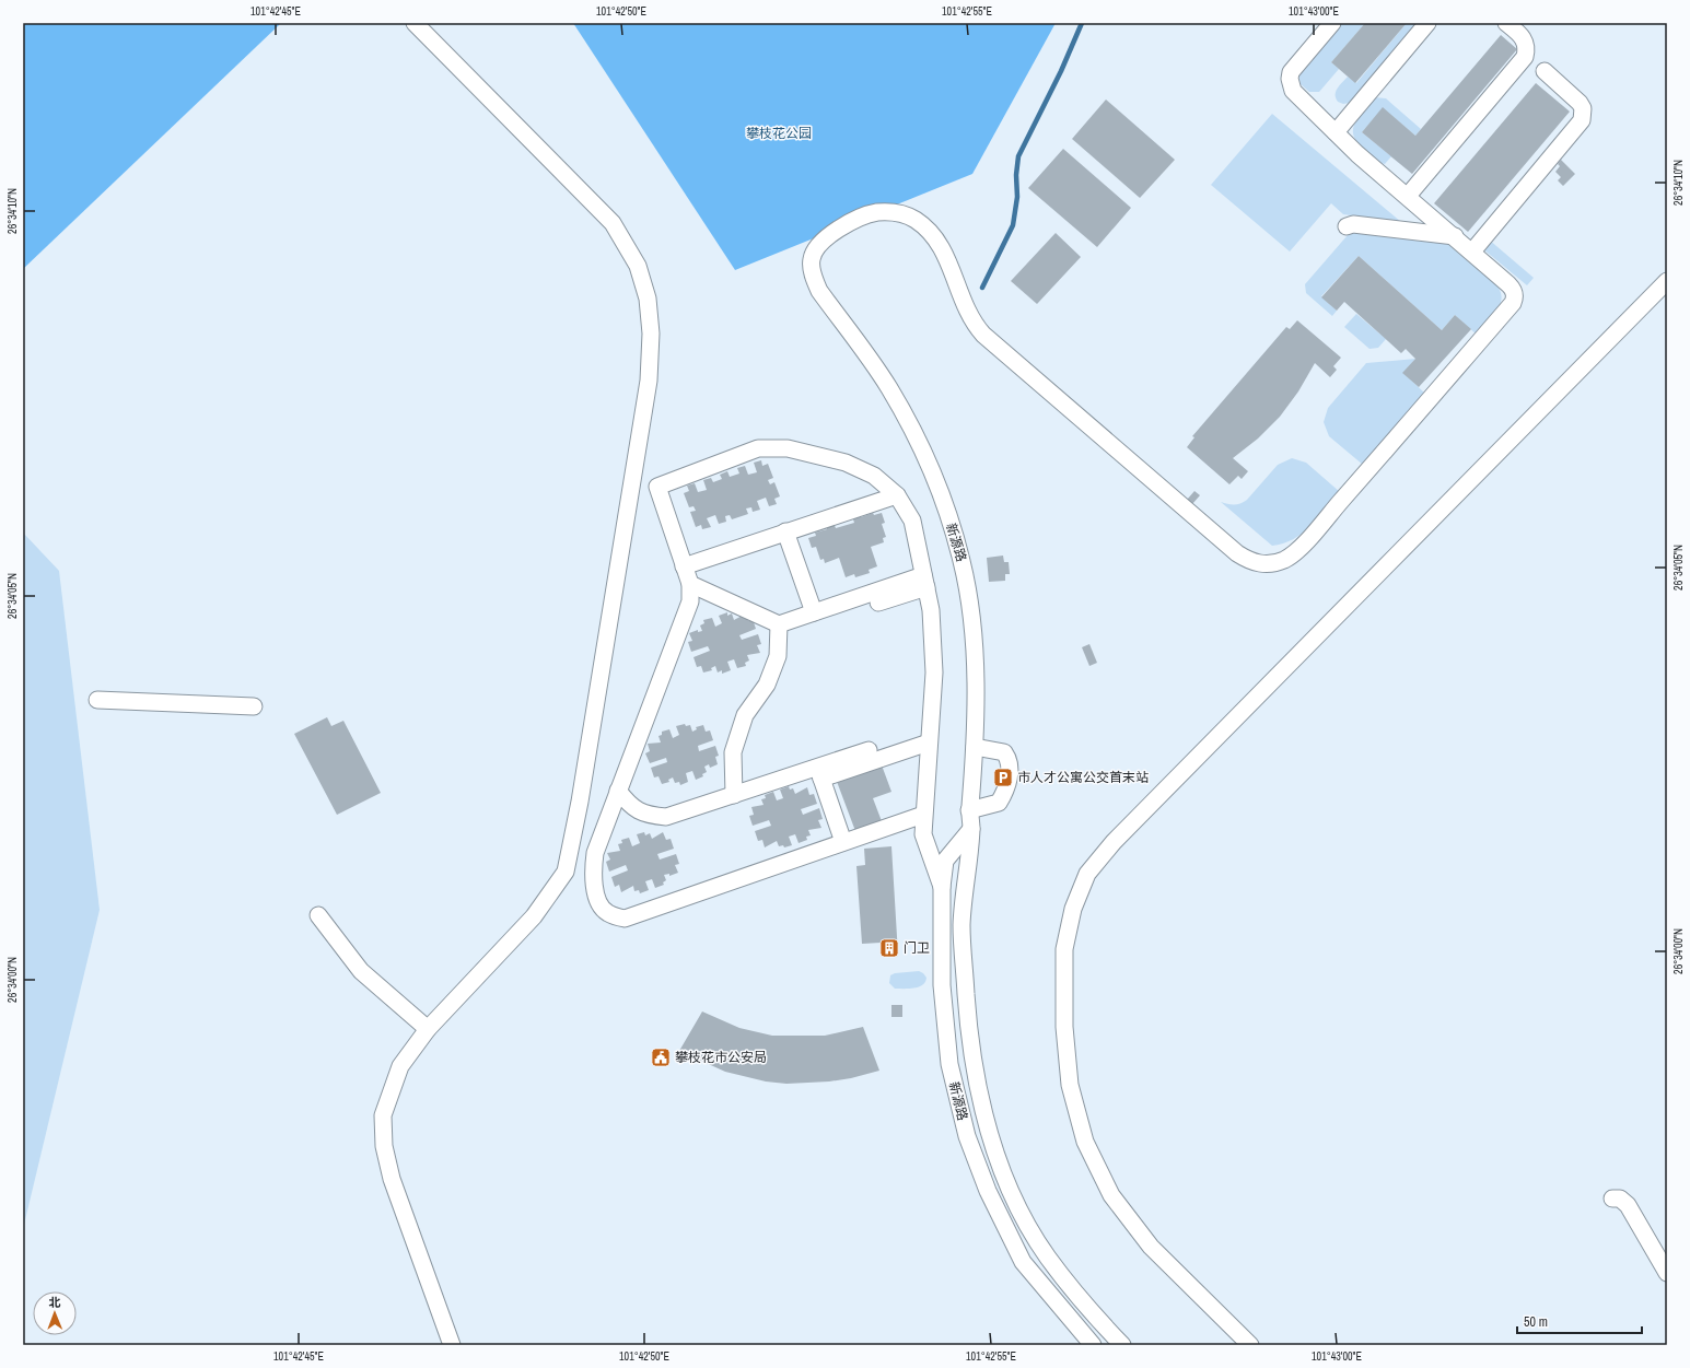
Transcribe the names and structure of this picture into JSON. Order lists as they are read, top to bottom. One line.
{"streets":{"street":["新源路"]},"parks":["攀枝花公园"],"places":{"parking":["市人才公寓公交首末站"],"building":["门卫"],"public building":["攀枝花市公安局"]},"scale_bar":"50 m","north":"top","coordinates":["101°42'45\"E","101°42'50\"E","101°42'55\"E","101°43'00\"E","26°34'10\"N","26°34'05\"N","26°34'00\"N"]}
